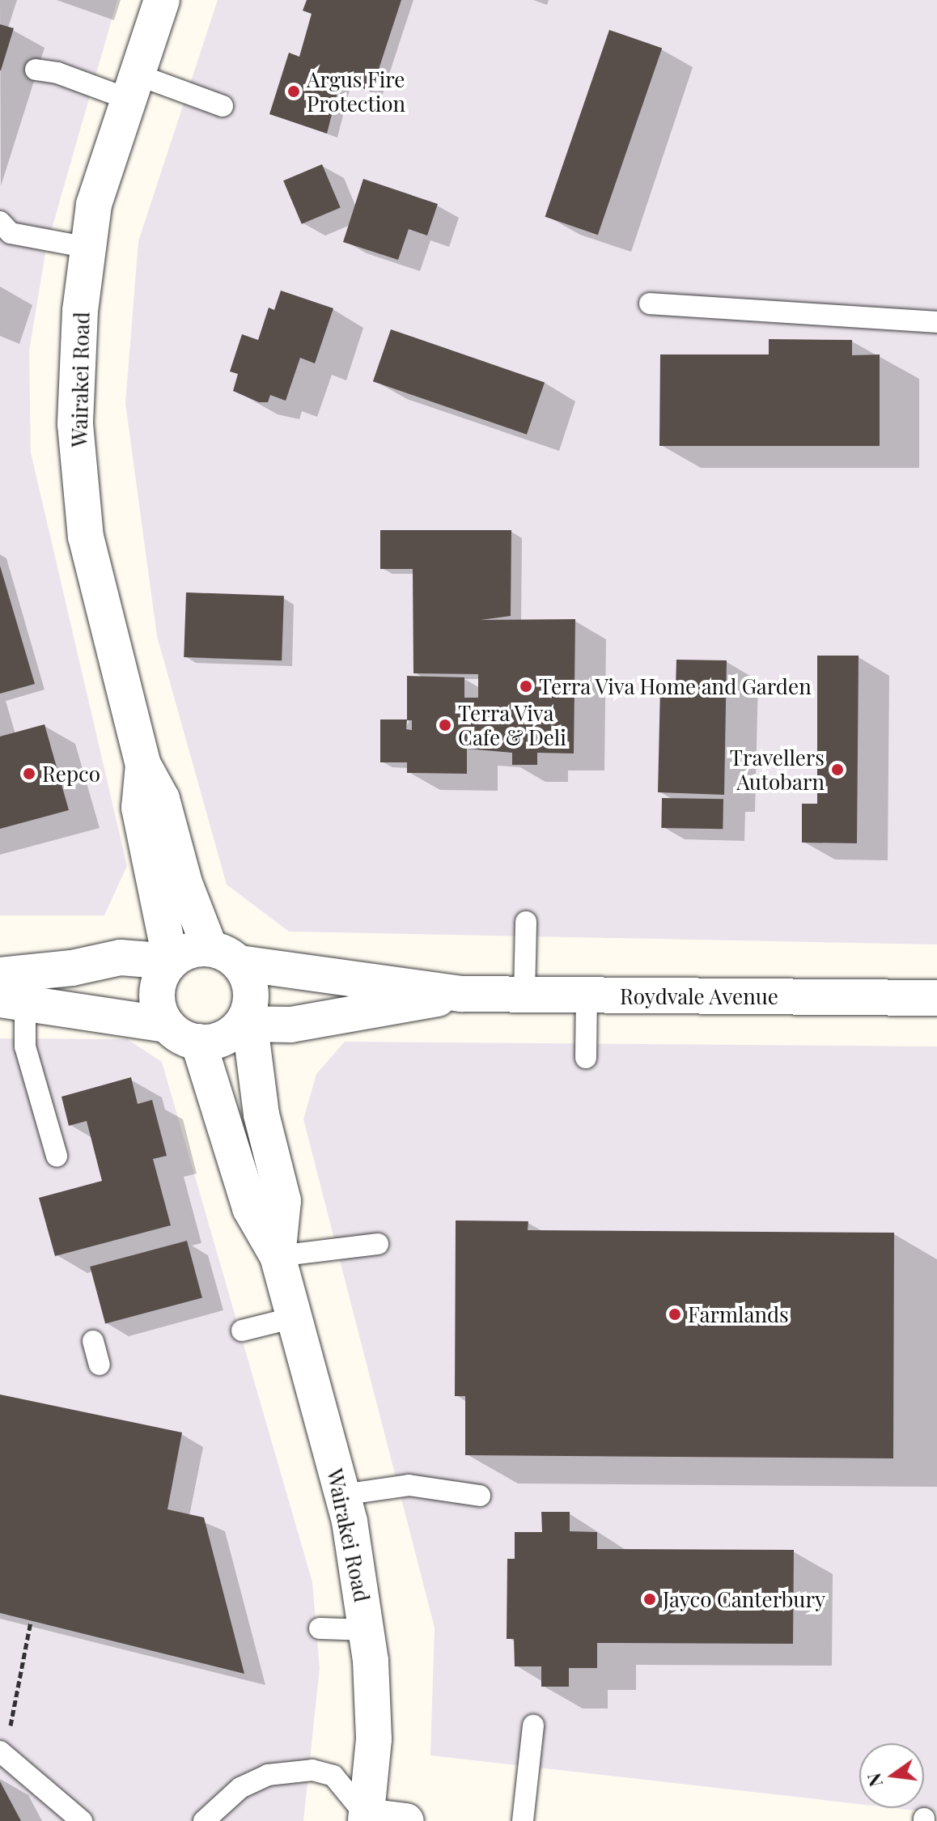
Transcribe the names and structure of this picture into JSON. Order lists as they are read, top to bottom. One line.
{"streets":{"street":["Wairakei Road","Roydvale Avenue"]},"crossings":[["Wairakei Road","Roydvale Avenue"]],"places":["Argus Fire Protection","Terra Viva Home and Garden","Terra Viva Cafe & Deli","Travellers Autobarn","Repco","Farmlands","Jayco Canterbury"],"north":"left"}
